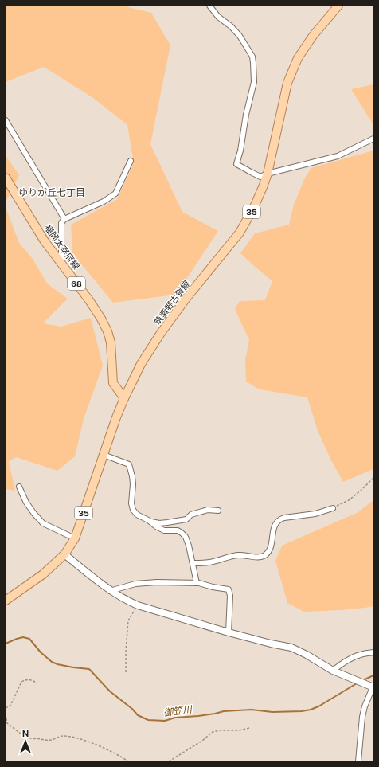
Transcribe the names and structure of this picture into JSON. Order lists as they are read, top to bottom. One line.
{"streets":{"main road":["35","福岡太宰府線","68","筑紫野古賀線"]},"crossings":[["福岡太宰府線","筑紫野古賀線"]],"districts":["ゆりが丘七丁目"],"water":["御笠川"],"north":"top"}
